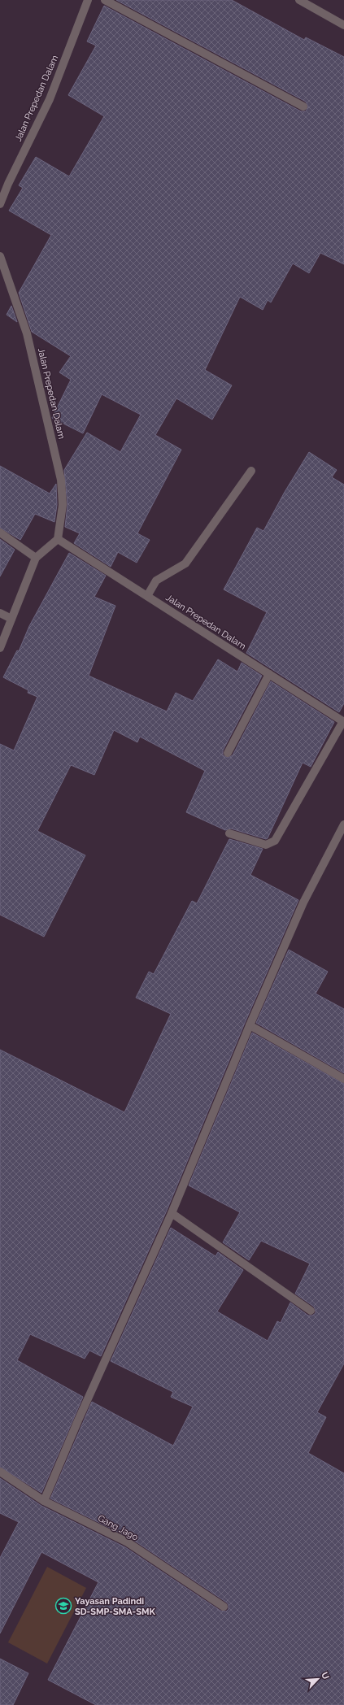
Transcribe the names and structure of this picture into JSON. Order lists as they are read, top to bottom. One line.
{"streets":{"street":["Jalan Prepedan Dalam","Gang Jago"]},"places":{"school or university":["Yayasan Padindi SD-SMP-SMA-SMK"]},"north":"top right"}
